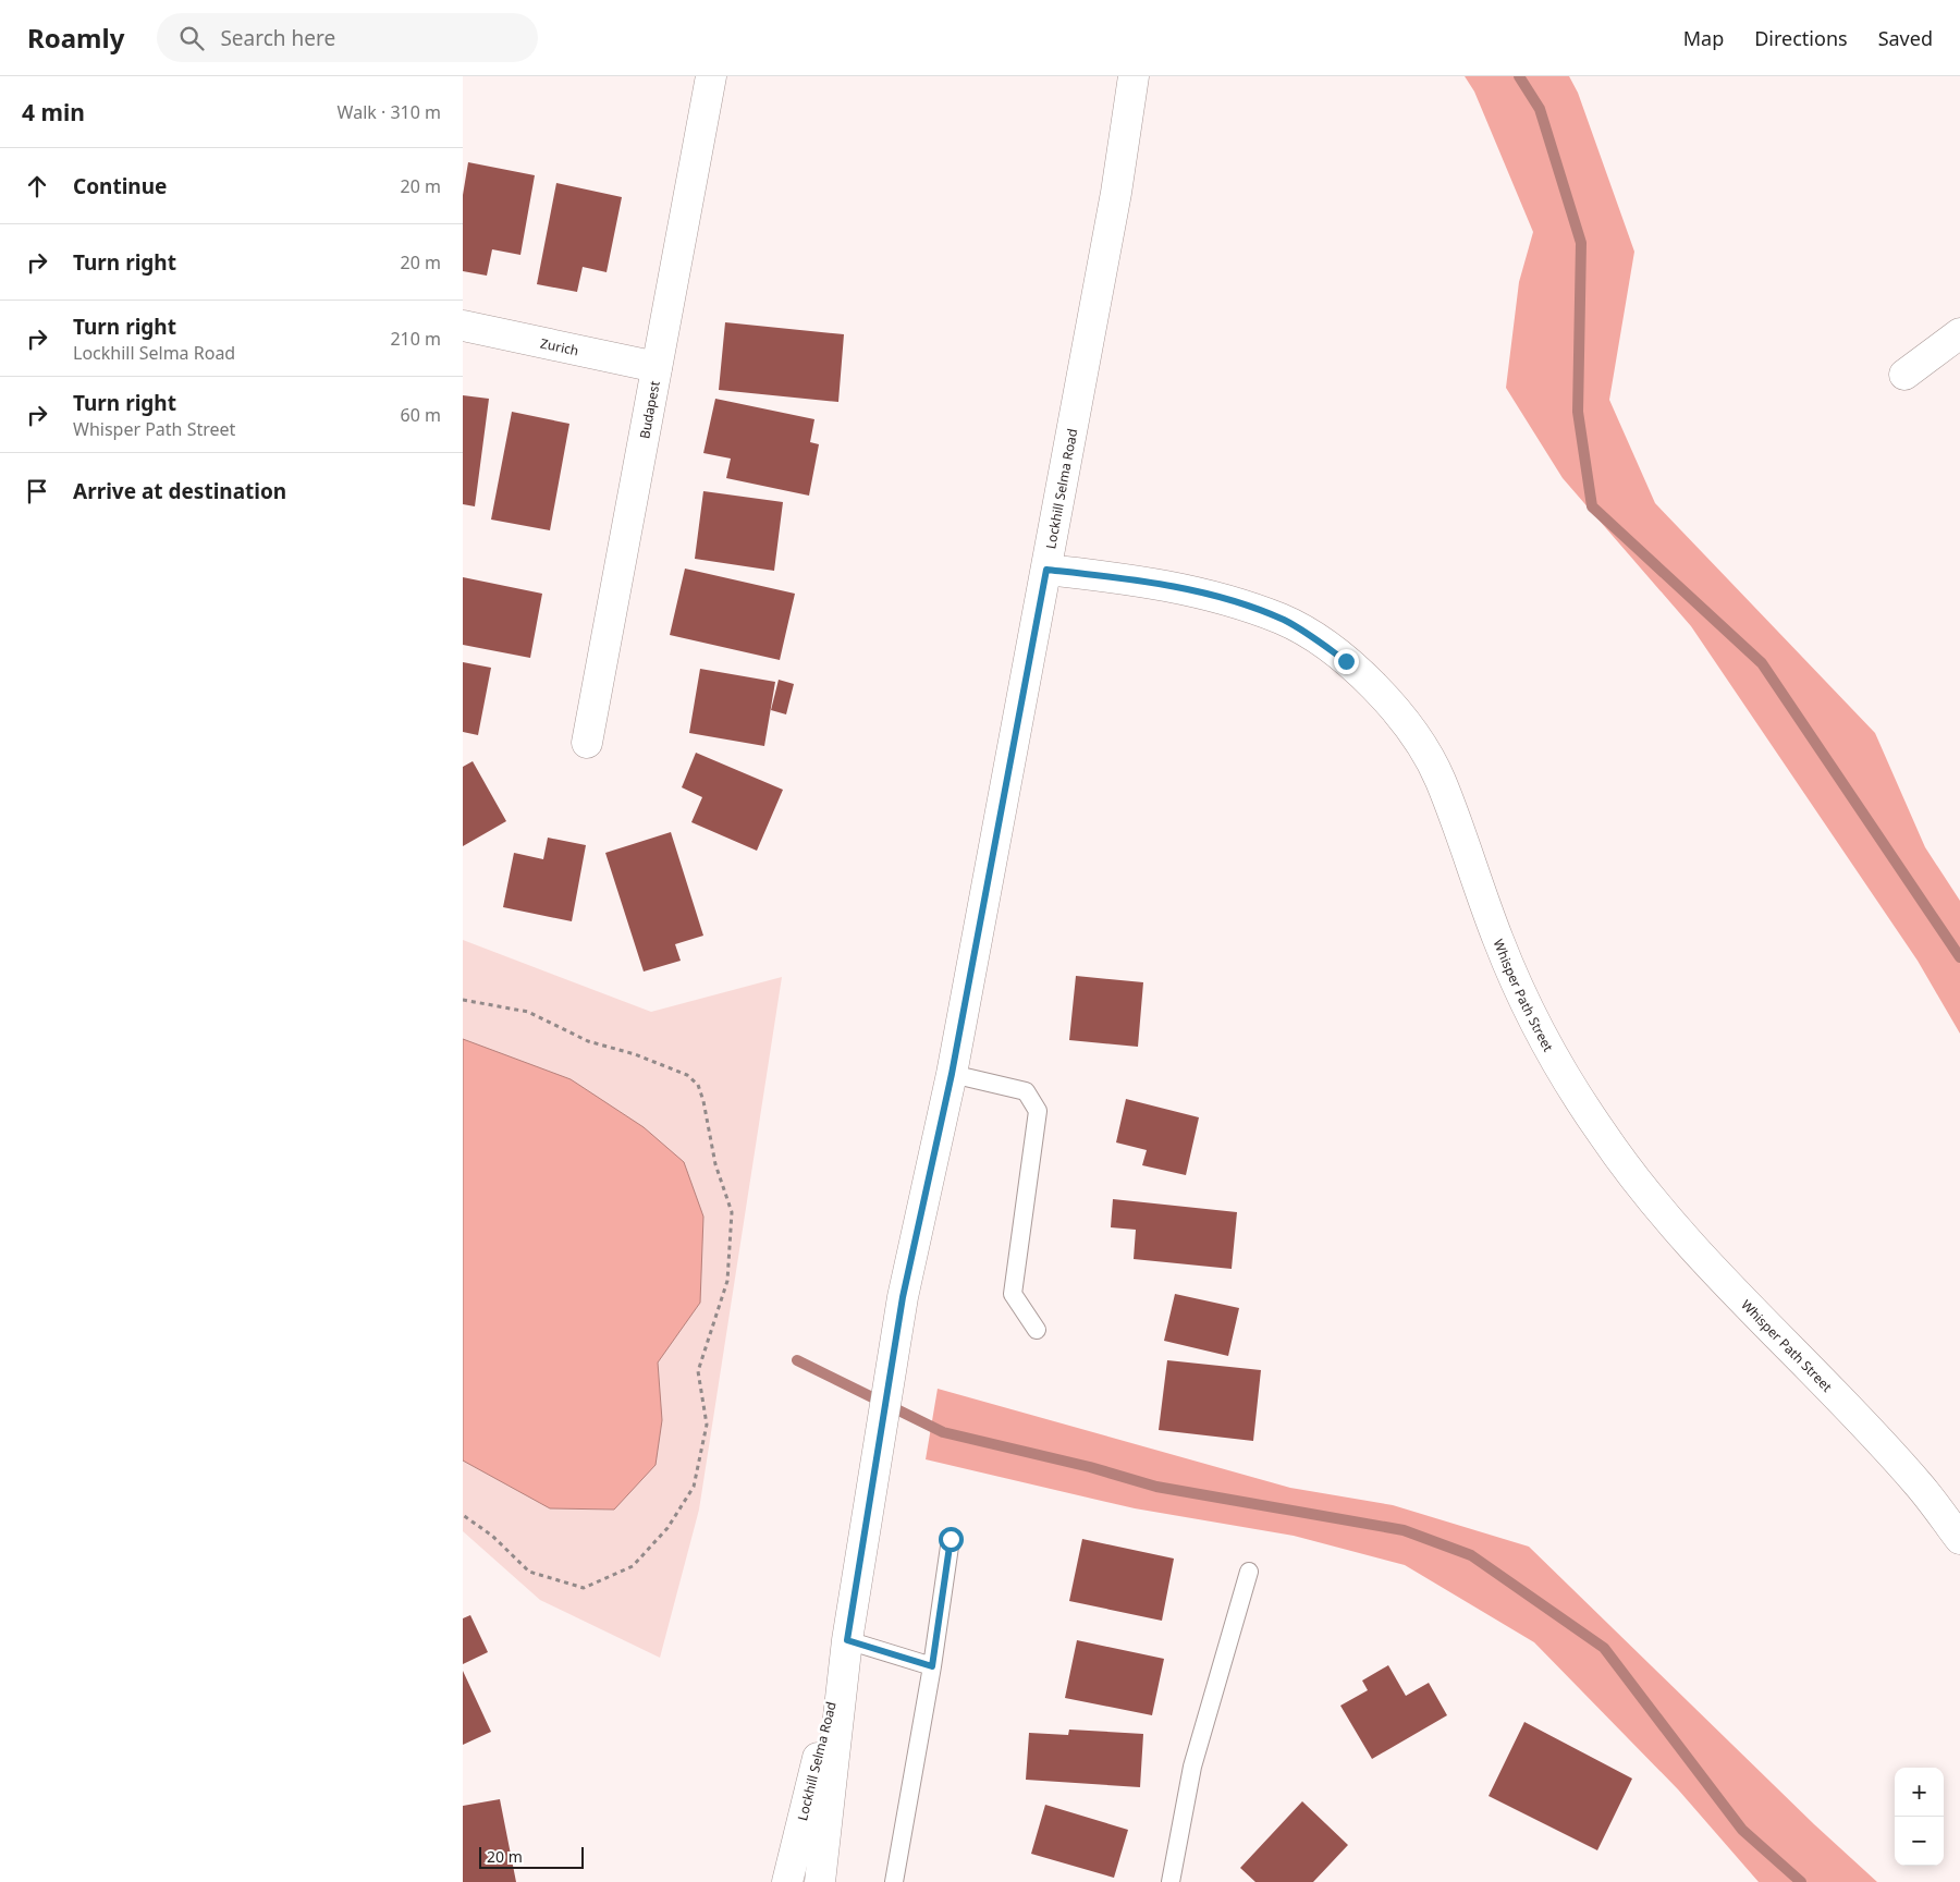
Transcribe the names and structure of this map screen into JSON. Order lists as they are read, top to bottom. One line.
{"streets":{"street":["Zurich","Budapest","Lockhill Selma Road","Whisper Path Street"]},"crossings":[["Zurich","Budapest"],["Lockhill Selma Road","Whisper Path Street"]],"scale_bar":"20 m","page":{"header":"Roamly","search":"Search here","nav":["Map","Directions","Saved"],"heading":["4 min","Walk · 310 m"],"list":[["Continue","20 m"],["Turn right","20 m"],["Turn right","Lockhill Selma Road","210 m"],["Turn right","Whisper Path Street","60 m"],"Arrive at destination"],"map_buttons":["+","−"],"scale":"20 m"}}
